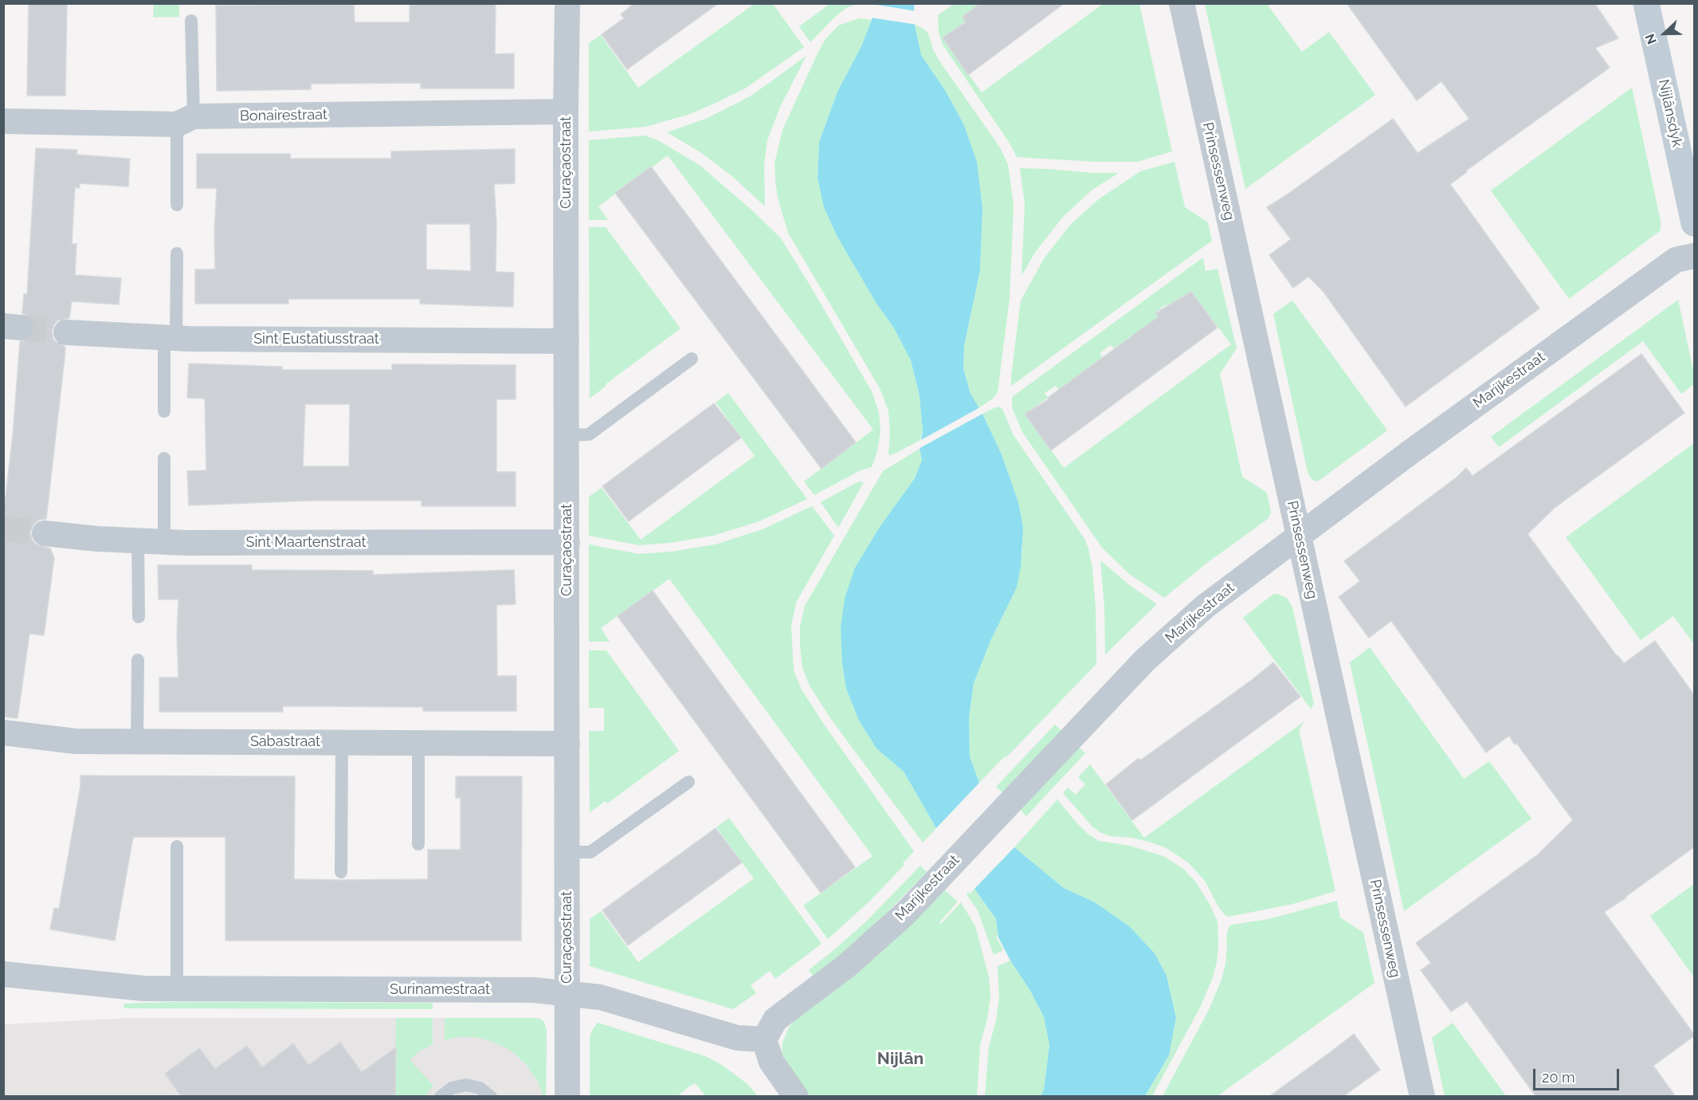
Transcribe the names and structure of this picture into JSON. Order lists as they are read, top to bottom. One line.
{"streets":{"street":["Nijlânsdyk","Bonairestraat","Curaçaostraat","Prinsessenweg","Sint Eustatiusstraat","Marijkestraat","Sint Maartenstraat","Sabastraat","Surinamestraat"]},"crossings":[["Bonairestraat","Curaçaostraat"],["Curaçaostraat","Sint Eustatiusstraat"],["Curaçaostraat","Sint Maartenstraat"],["Curaçaostraat","Sabastraat"],["Curaçaostraat","Surinamestraat"],["Prinsessenweg","Marijkestraat"],["Marijkestraat","Surinamestraat"]],"districts":["Nijlân"],"scale_bar":"20 m","north":"left"}
